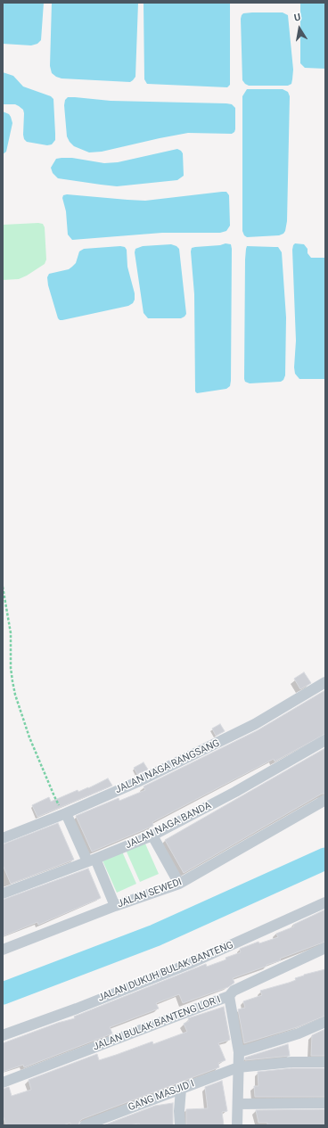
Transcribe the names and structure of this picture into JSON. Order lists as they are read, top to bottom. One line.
{"streets":{"street":["JALAN NAGA RANGSANG","JALAN NAGA BANDA","JALAN SEWEDI","JALAN DUKUH BULAK BANTENG","JALAN BULAK BANTENG LOR I","GANG MASJID I"]},"north":"top"}
